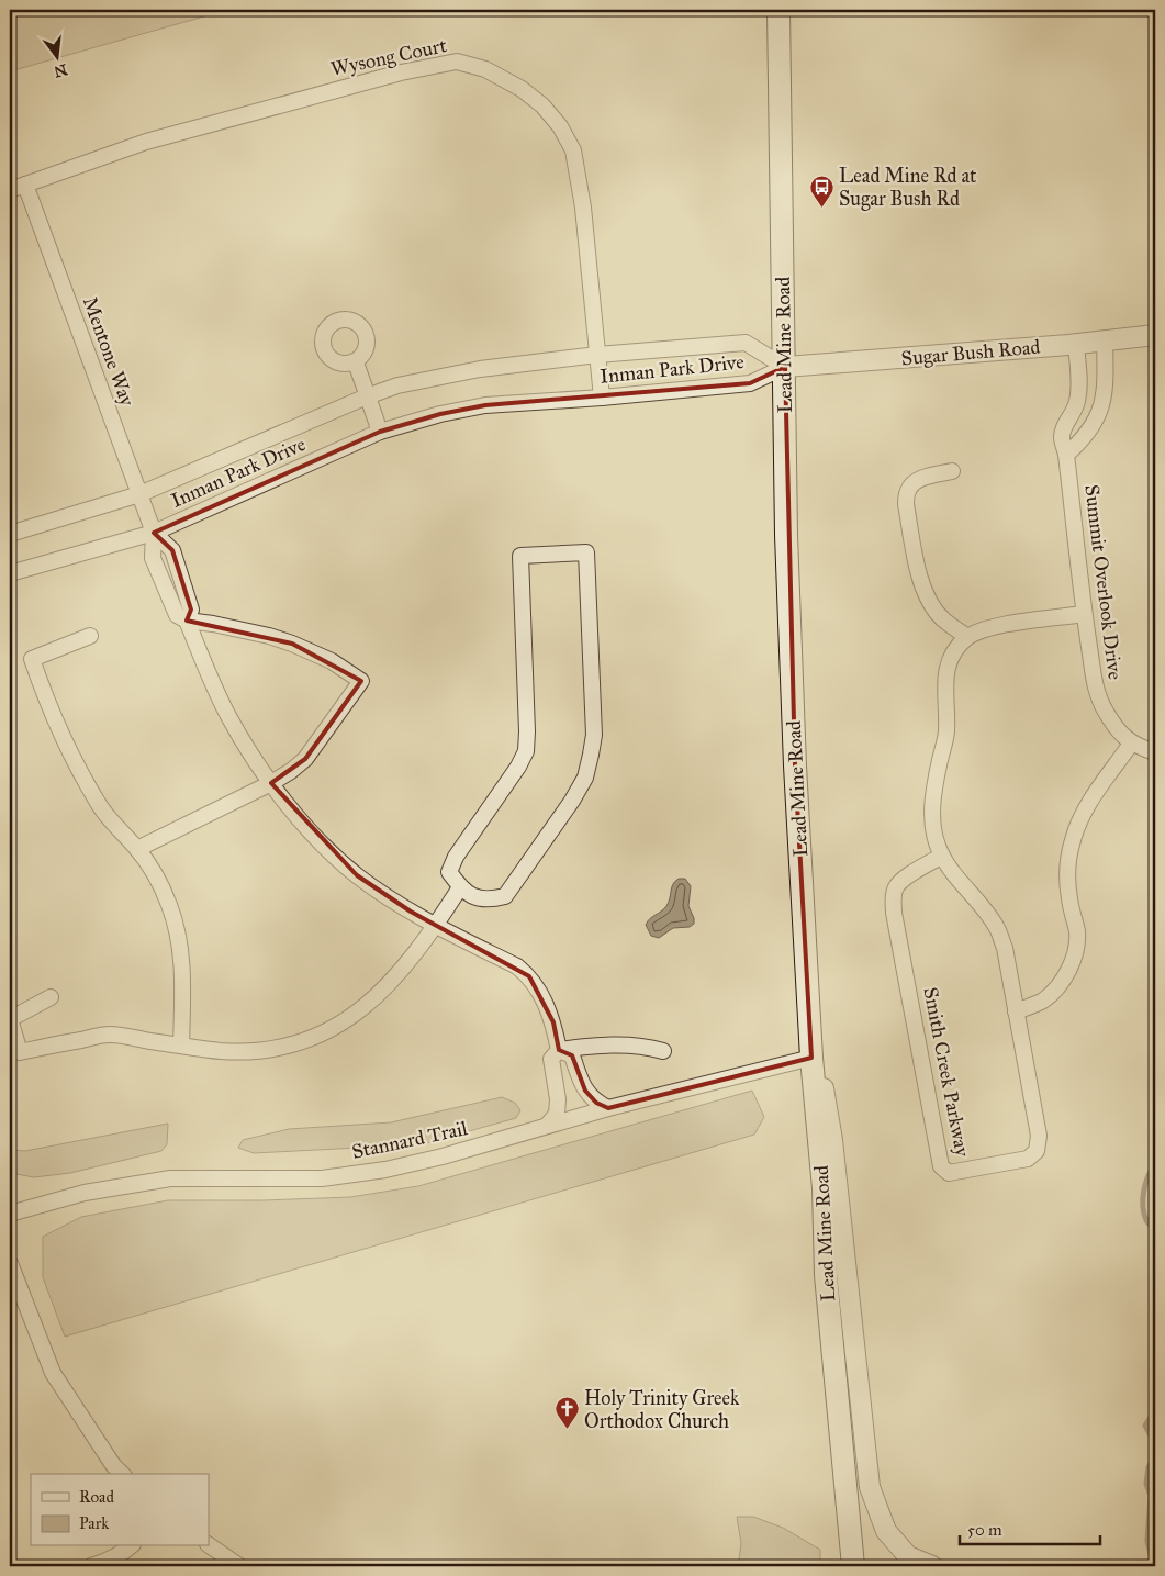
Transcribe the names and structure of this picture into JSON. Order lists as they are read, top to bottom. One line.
{"streets":{"main road":["Lead Mine Road"],"street":["Wysong Court","Mentone Way","Sugar Bush Road","Inman Park Drive","Summit Overlook Drive","Smith Creek Parkway","Stannard Trail"]},"crossings":[["Wysong Court","Mentone Way"],["Wysong Court","Inman Park Drive"],["Lead Mine Road","Sugar Bush Road"],["Lead Mine Road","Inman Park Drive"],["Lead Mine Road","Stannard Trail"],["Mentone Way","Inman Park Drive"],["Sugar Bush Road","Inman Park Drive"],["Sugar Bush Road","Summit Overlook Drive"]],"places":{"bus stop":["Lead Mine Rd at Sugar Bush Rd"],"church":["Holy Trinity Greek Orthodox Church"]},"legend":["Road","Park"],"scale_bar":"50 m","north":"bottom"}
